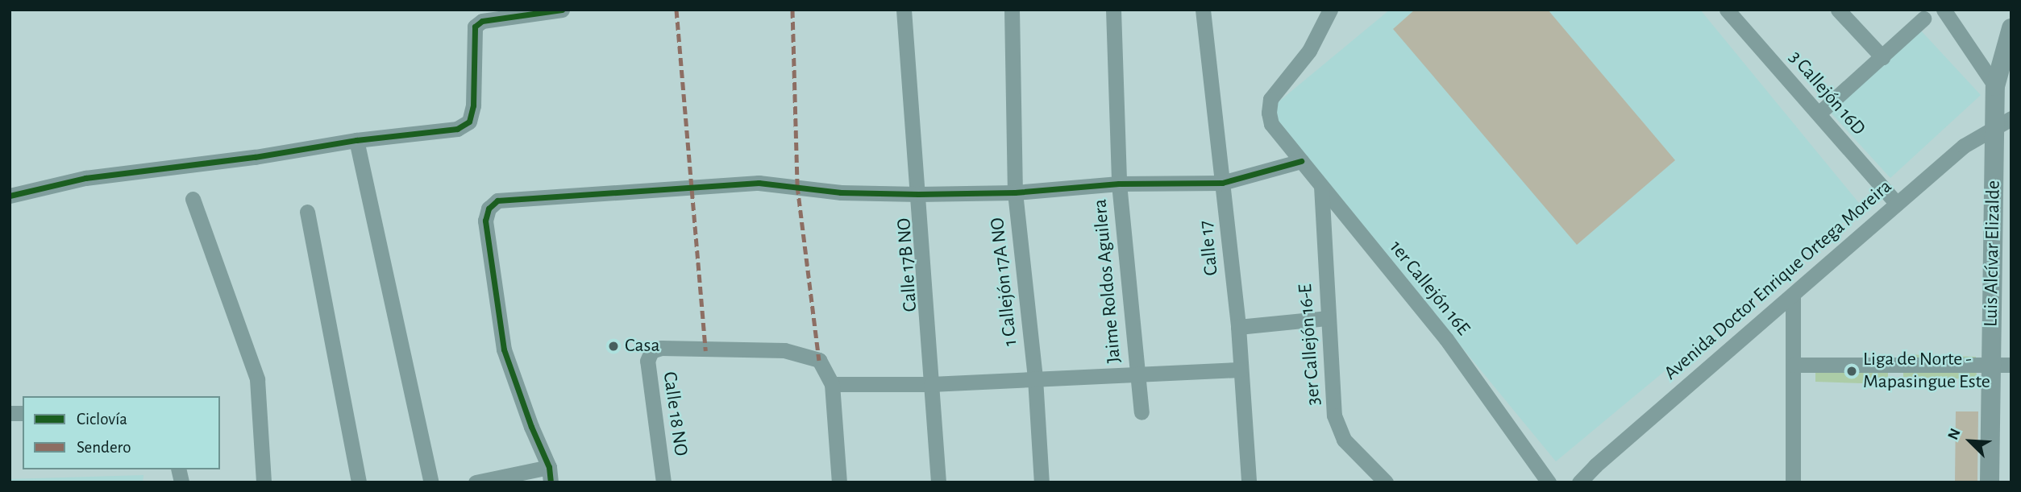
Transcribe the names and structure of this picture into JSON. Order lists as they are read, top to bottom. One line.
{"streets":{"street":["3 Callejón 16D","Calle 17","Luis Alcívar Elizalde","Calle 17B NO","Avenida Doctor Enrique Ortega Moreira","Jaime Roldos Aguilera","1 Callejón 17A NO","1er Callejón 16E","3er Callejón 16-E","Calle 18 NO"]},"crossings":[["3 Callejón 16D","Avenida Doctor Enrique Ortega Moreira"],["Luis Alcívar Elizalde","Avenida Doctor Enrique Ortega Moreira"],["1er Callejón 16E","3er Callejón 16-E"]],"places":["Casa","Liga de Norte - Mapasingue Este"],"legend":["Ciclovía","Sendero"],"north":"top left"}
